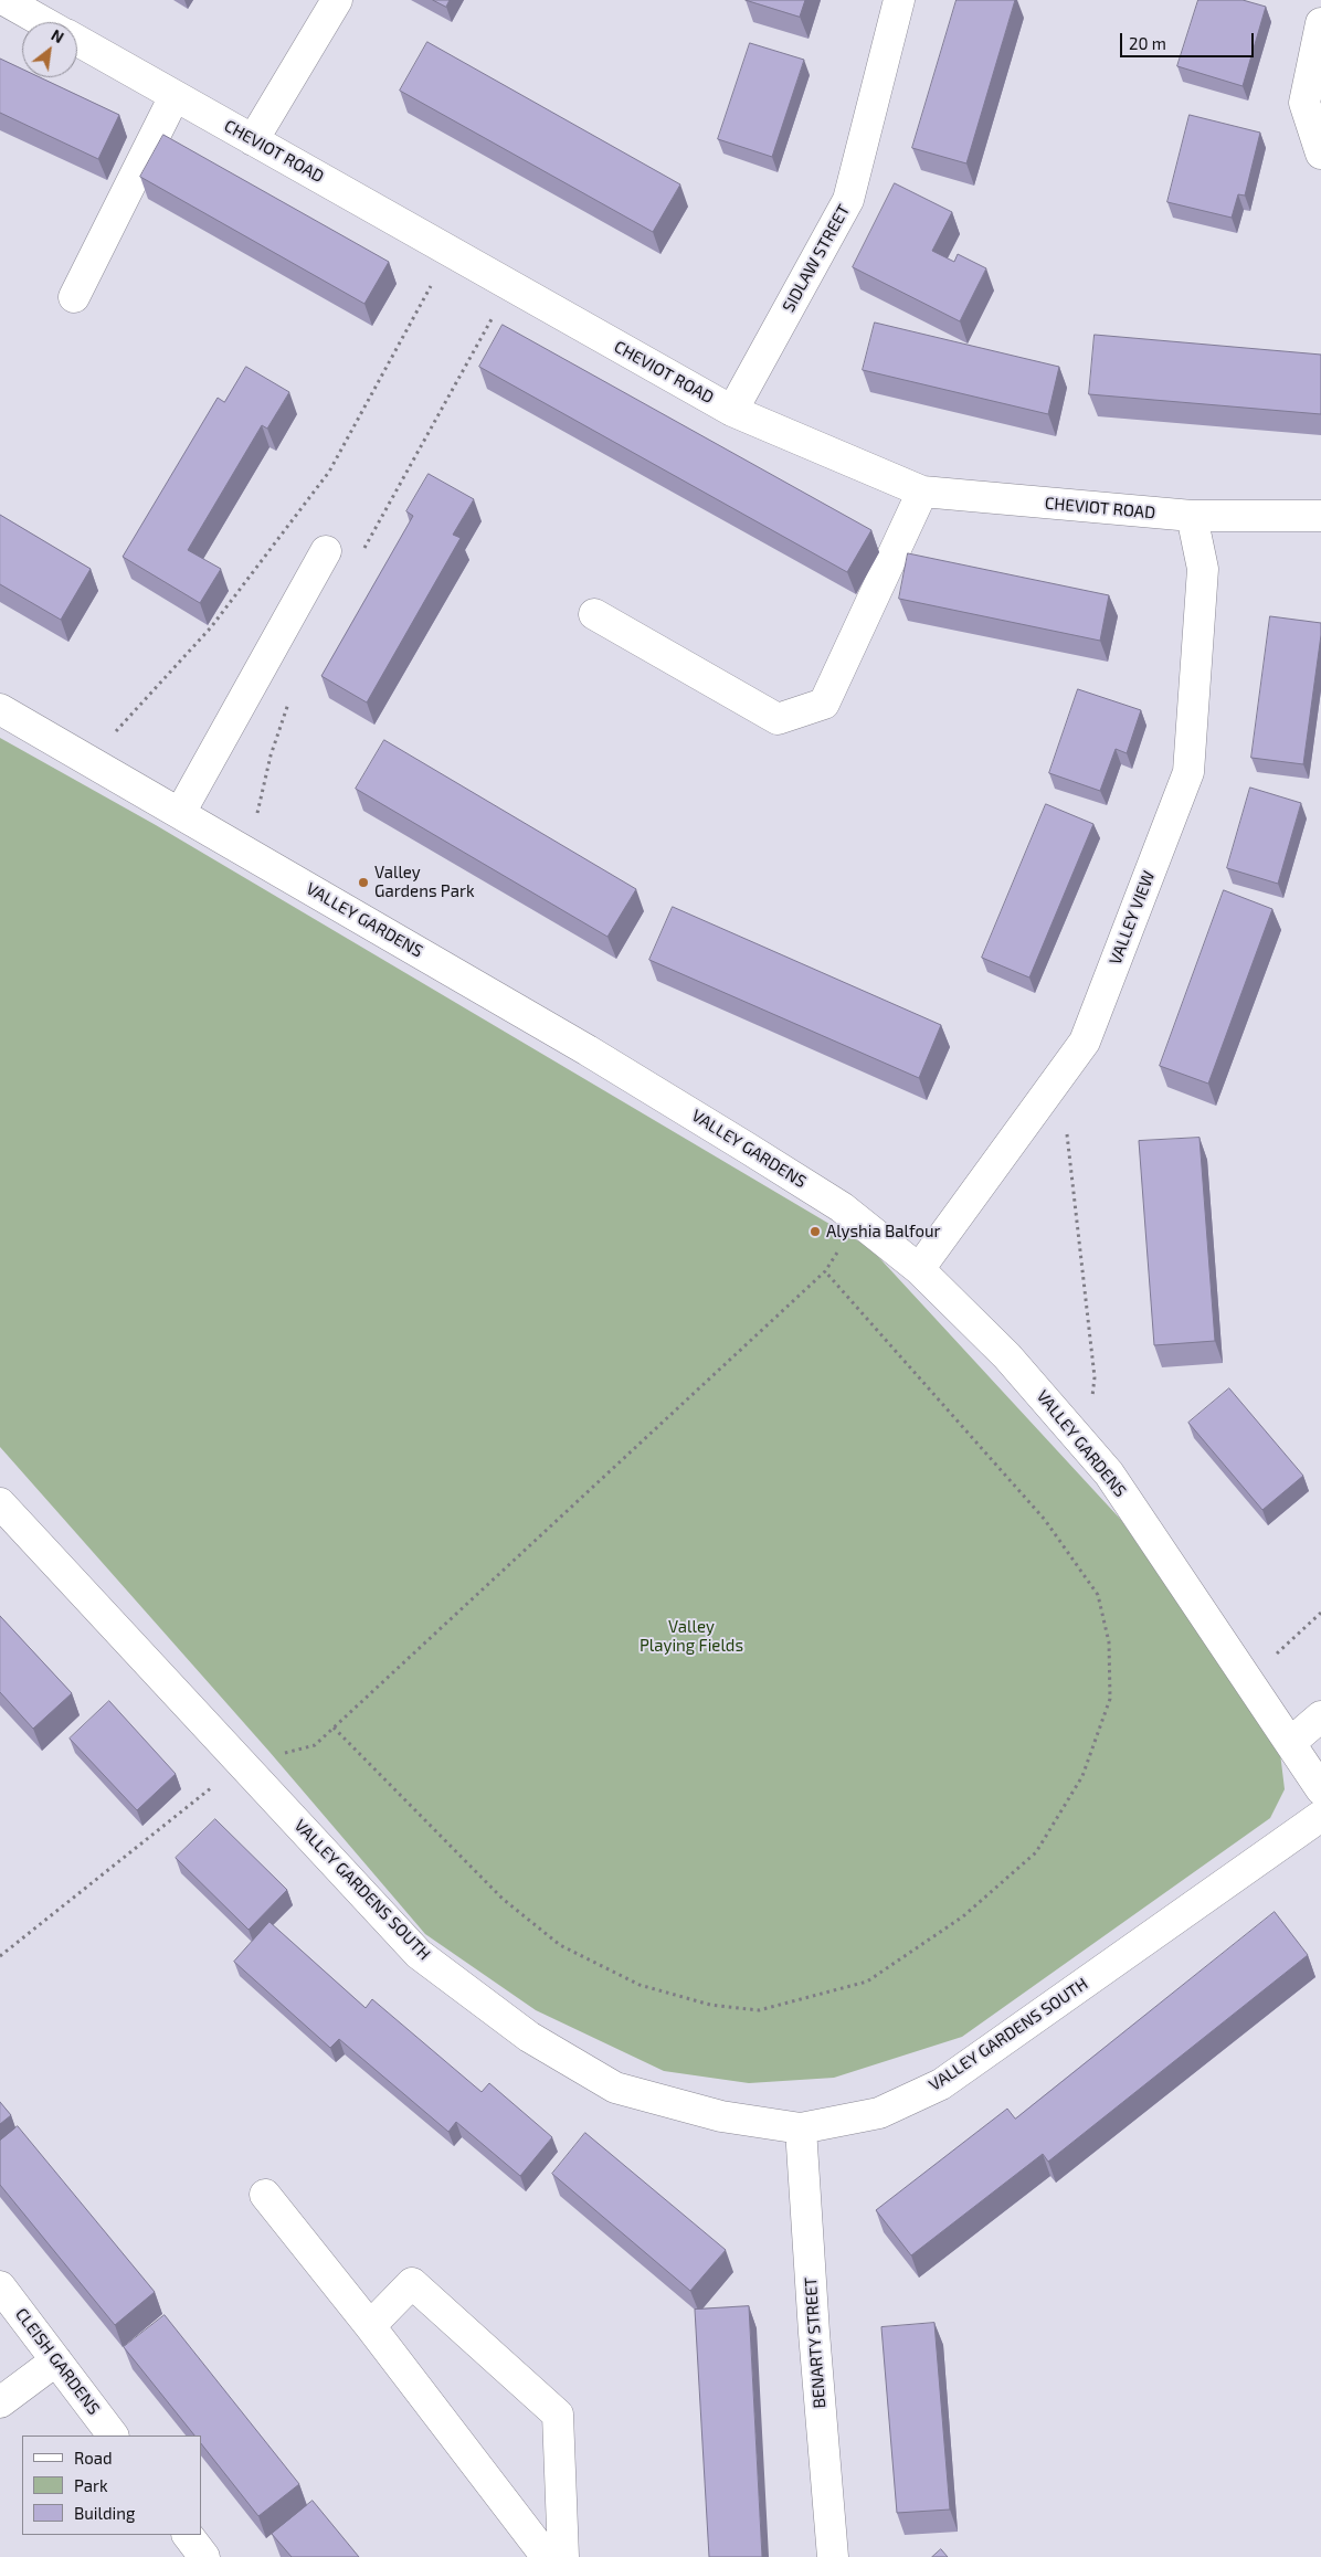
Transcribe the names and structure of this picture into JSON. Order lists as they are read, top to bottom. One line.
{"streets":{"street":["CHEVIOT ROAD","SIDLAW STREET","VALLEY VIEW","VALLEY GARDENS","VALLEY GARDENS SOUTH","BENARTY STREET","CLEISH GARDENS"]},"crossings":[["CHEVIOT ROAD","SIDLAW STREET"],["CHEVIOT ROAD","VALLEY VIEW"],["VALLEY VIEW","VALLEY GARDENS"],["VALLEY GARDENS SOUTH","BENARTY STREET"]],"parks":["Valley Playing Fields"],"places":["Valley Gardens Park","Alyshia Balfour"],"legend":["Road","Park","Building"],"scale_bar":"20 m","north":"top right"}
